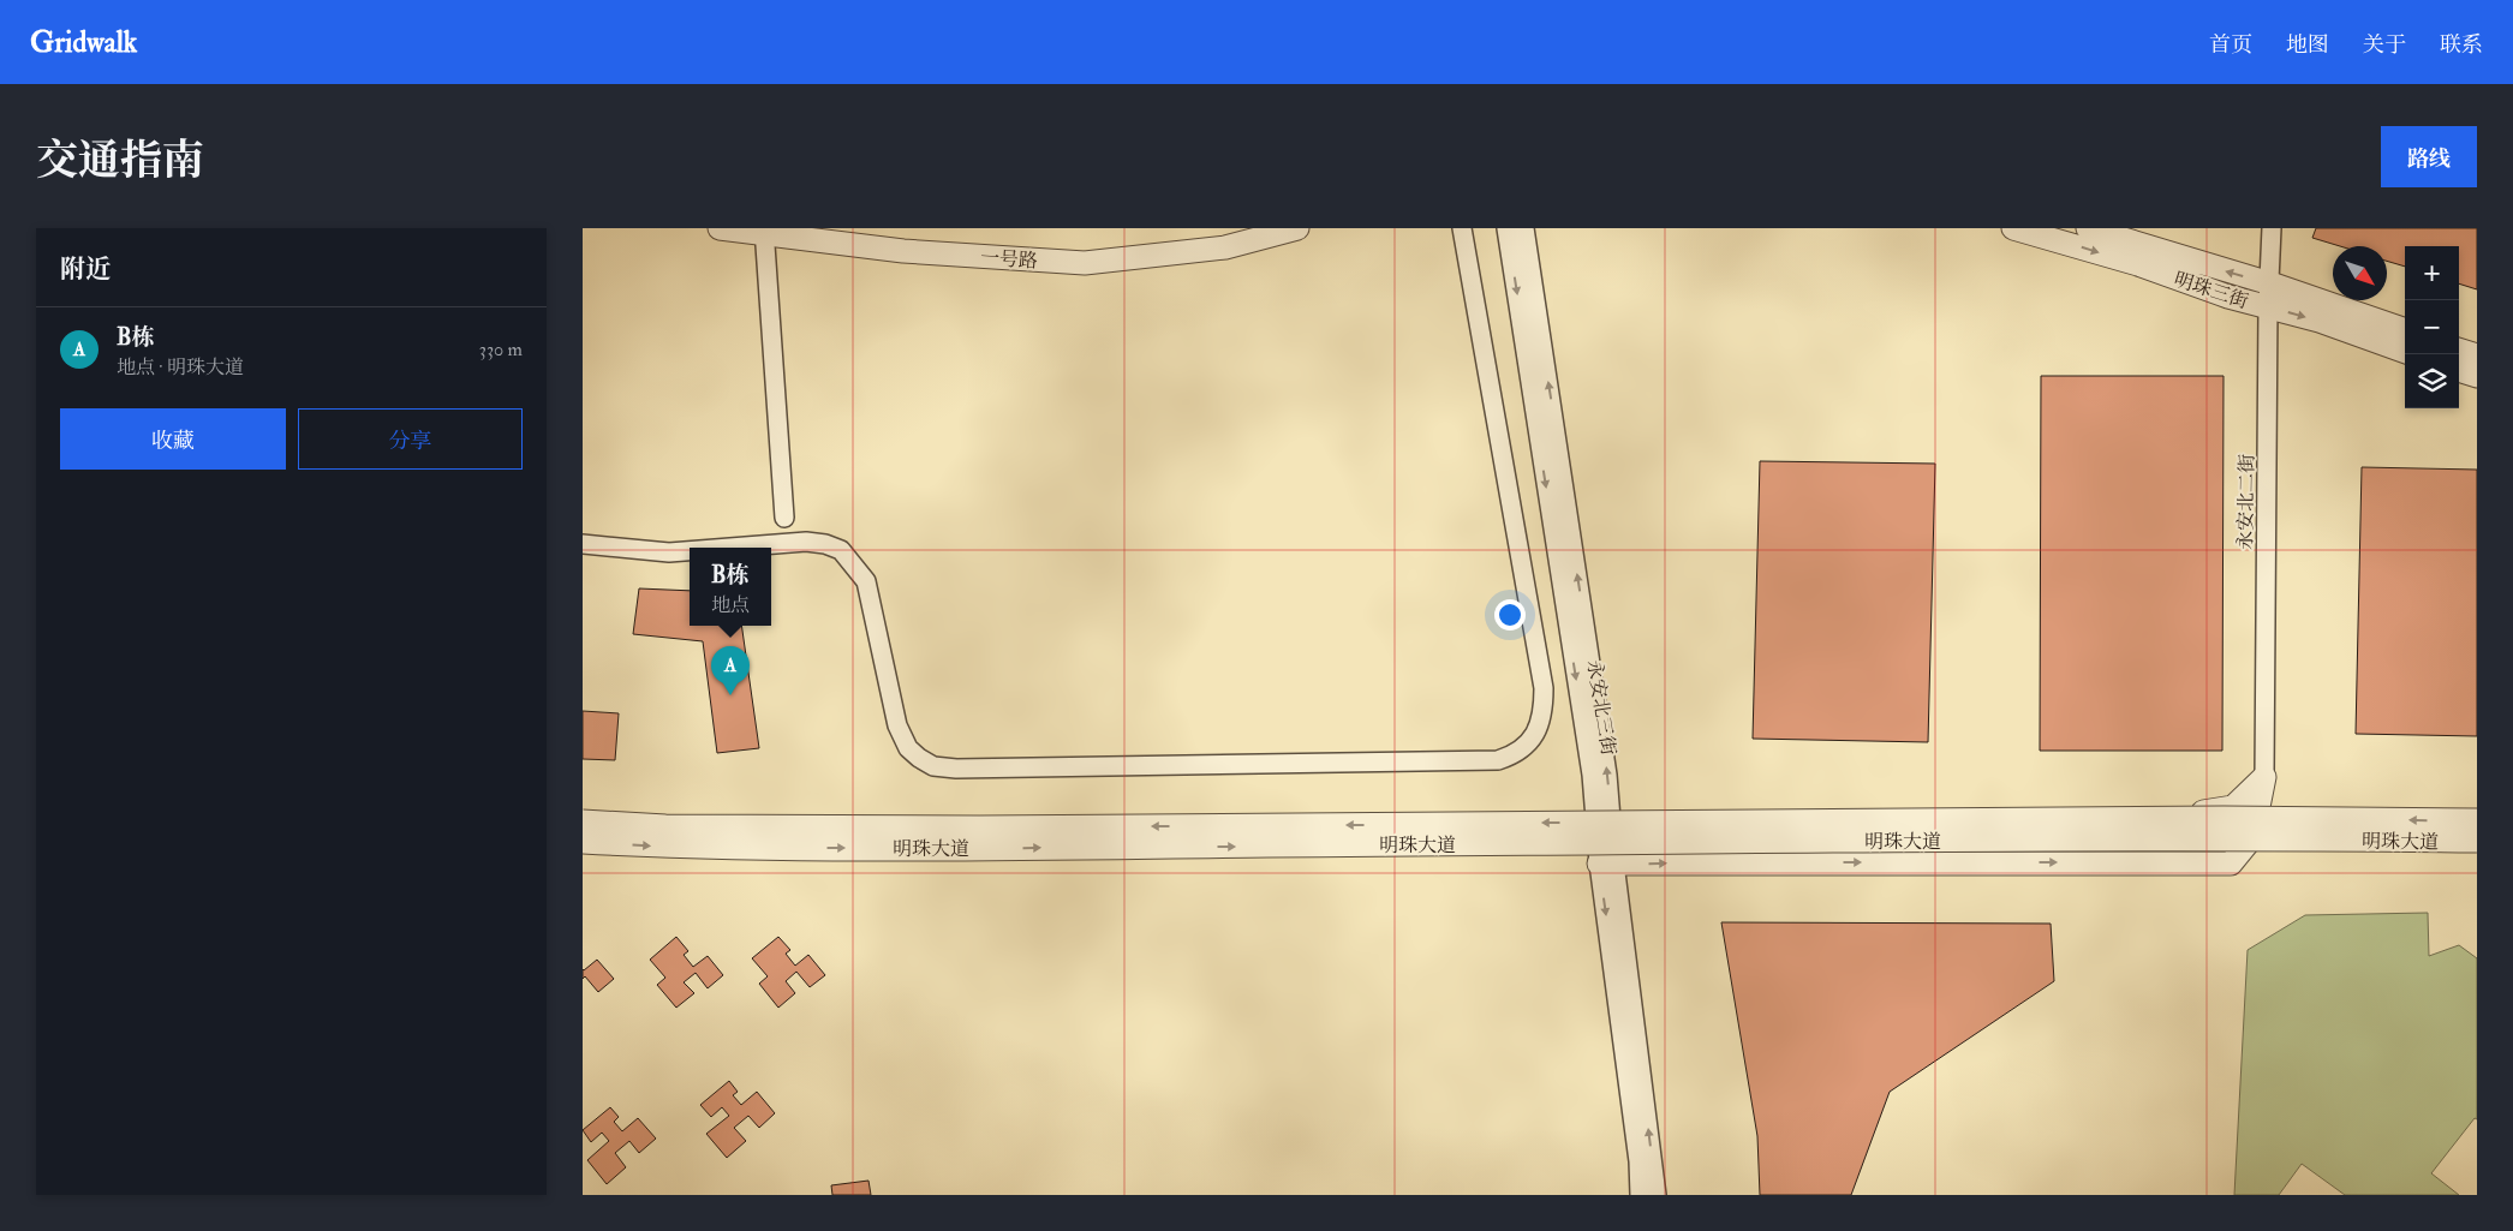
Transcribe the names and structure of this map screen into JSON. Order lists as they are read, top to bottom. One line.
{"streets":{"street":["一号路","明珠三街","永安北二街","永安北三街","明珠大道"]},"crossings":[["明珠三街","永安北二街"],["永安北二街","明珠大道"],["永安北三街","明珠大道"]],"north":"bottom right","page":{"header":"Gridwalk","nav":["首页","地图","关于","联系"],"title":"交通指南","buttons":["路线",["收藏","分享"]],"heading":"附近","map_buttons":["+","−"],"list":[{"mark":"A","name":"B栋","note":"地点 · 明珠大道","value":"330 m"}],"popup":["B栋","地点"],"pins":"A"}}
